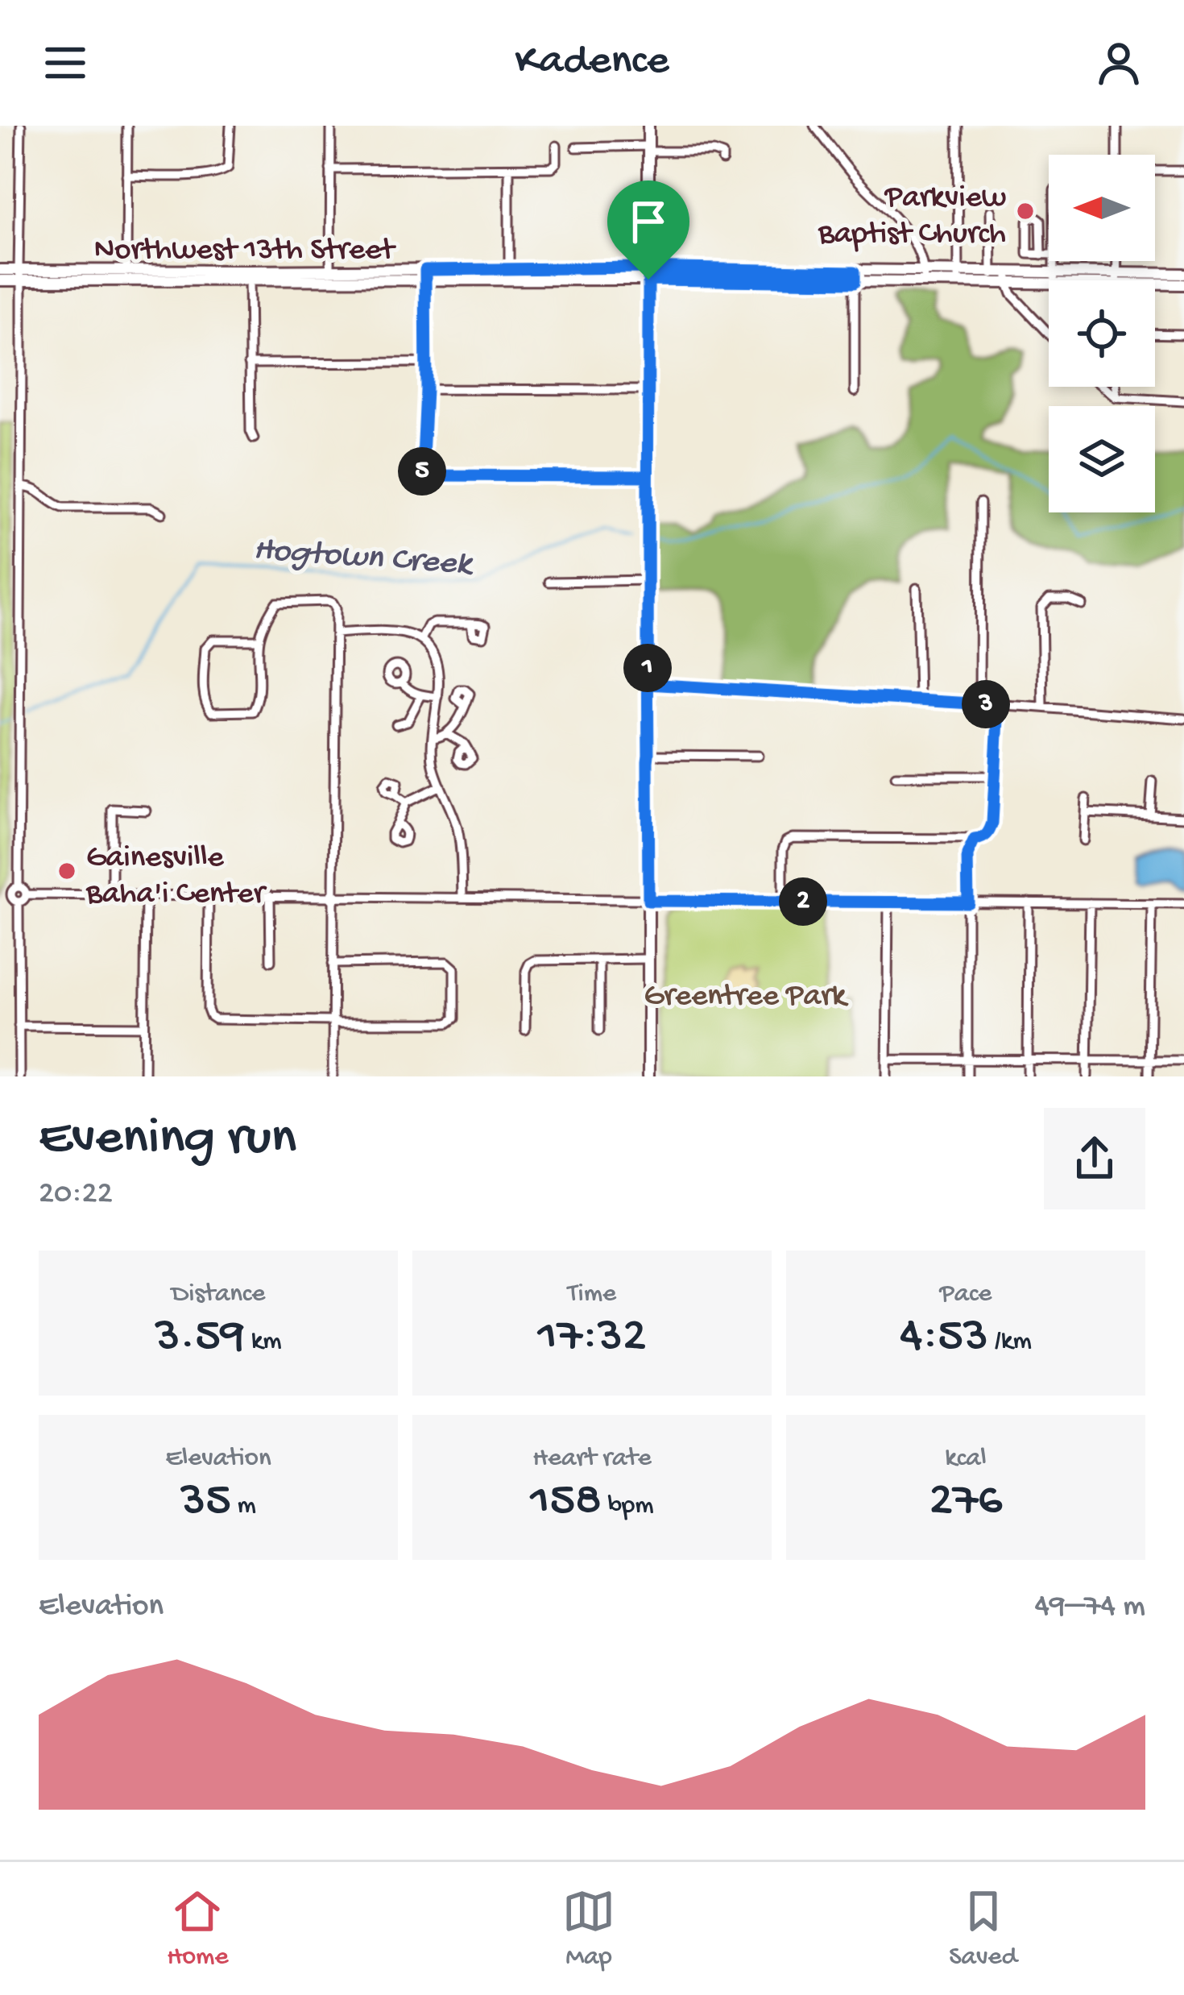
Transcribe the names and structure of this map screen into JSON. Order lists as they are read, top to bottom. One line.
{"streets":{"main road":["Northwest 13th Street"]},"water":["Hogtown Creek"],"parks":["Greentree Park"],"places":["Parkview Baptist Church","Gainesville Baha'i Center"],"north":"left","page":{"header":"Kadence","pins":["5","1","3","2"],"heading":["Evening run","20:22"],"stats":[["Distance","3.59 km"],["Time","17:32"],["Pace","4:53 /km"],["Elevation","35 m"],["Heart rate","158 bpm"],["kcal","276"]],"chart":["Elevation","49–74 m"],"tabs":["Home","Map","Saved"]}}
